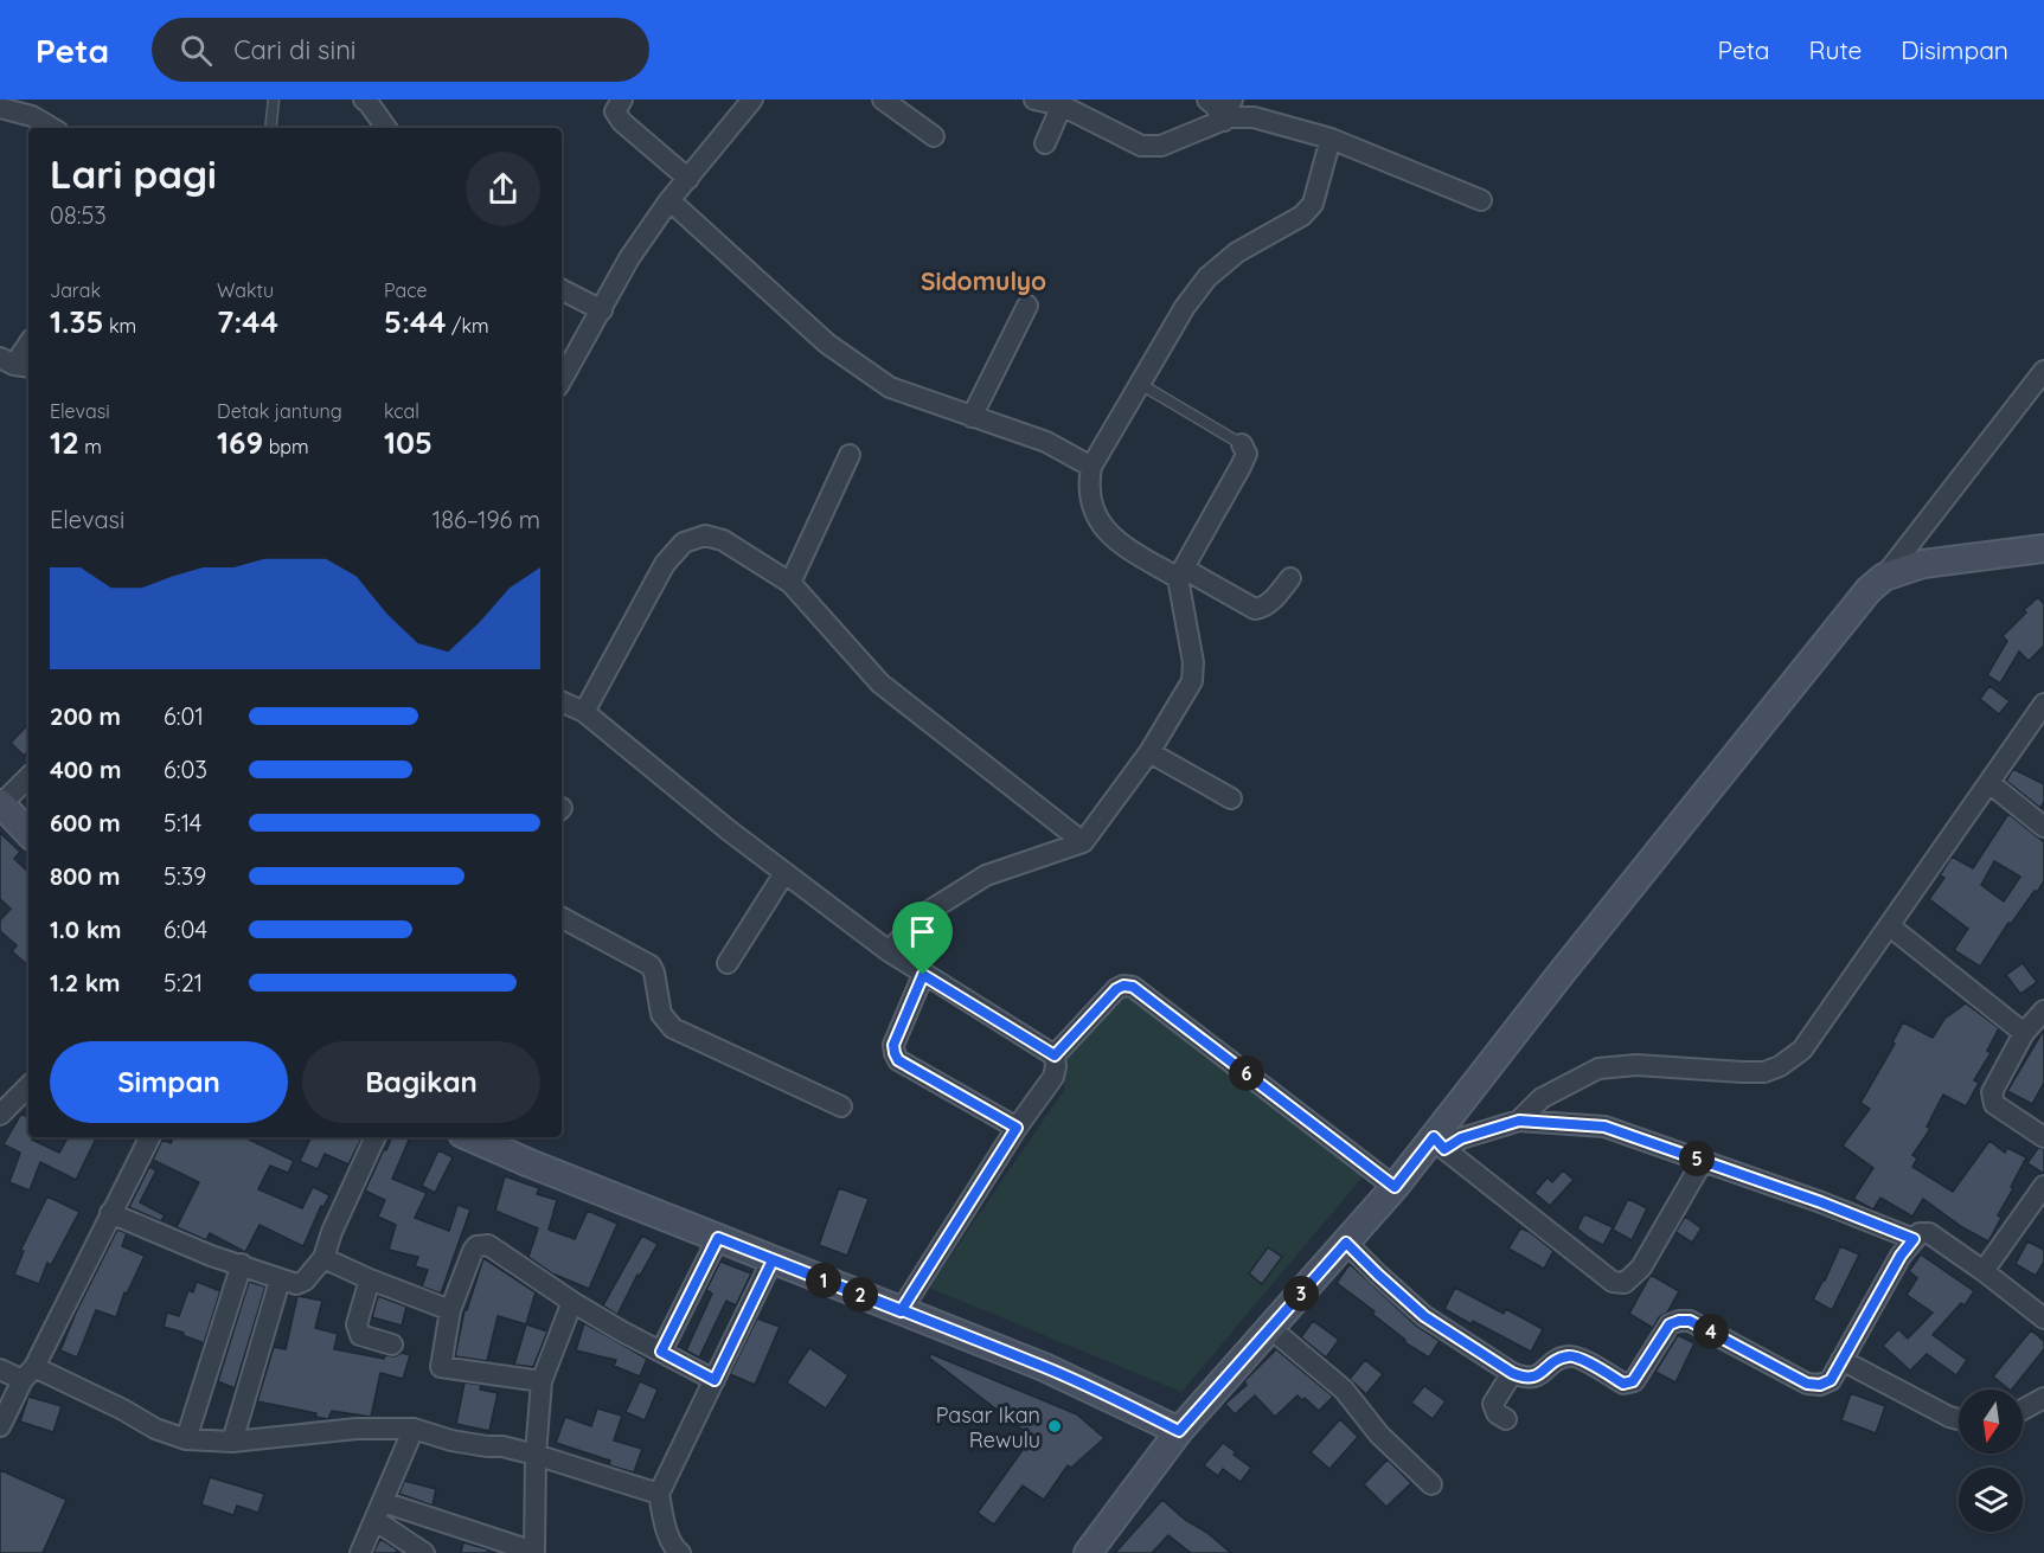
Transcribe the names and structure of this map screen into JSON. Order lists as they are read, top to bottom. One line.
{"districts":["Sidomulyo"],"places":["Pasar Ikan Rewulu"],"north":"bottom","page":{"header":"Peta","search":"Cari di sini","nav":["Peta","Rute","Disimpan"],"heading":["Lari pagi","08:53"],"stats":[["Jarak","1.35 km"],["Waktu","7:44"],["Pace","5:44 /km"],["Elevasi","12 m"],["Detak jantung","169 bpm"],["kcal","105"]],"chart":["Elevasi","186–196 m"],"list":[{"name":"200 m","note":"6:01"},{"name":"400 m","note":"6:03"},{"name":"600 m","note":"5:14"},{"name":"800 m","note":"5:39"},{"name":"1.0 km","note":"6:04"},{"name":"1.2 km","note":"5:21"}],"buttons":["Simpan","Bagikan"],"pins":["6","5","1","3","2","4"]}}
